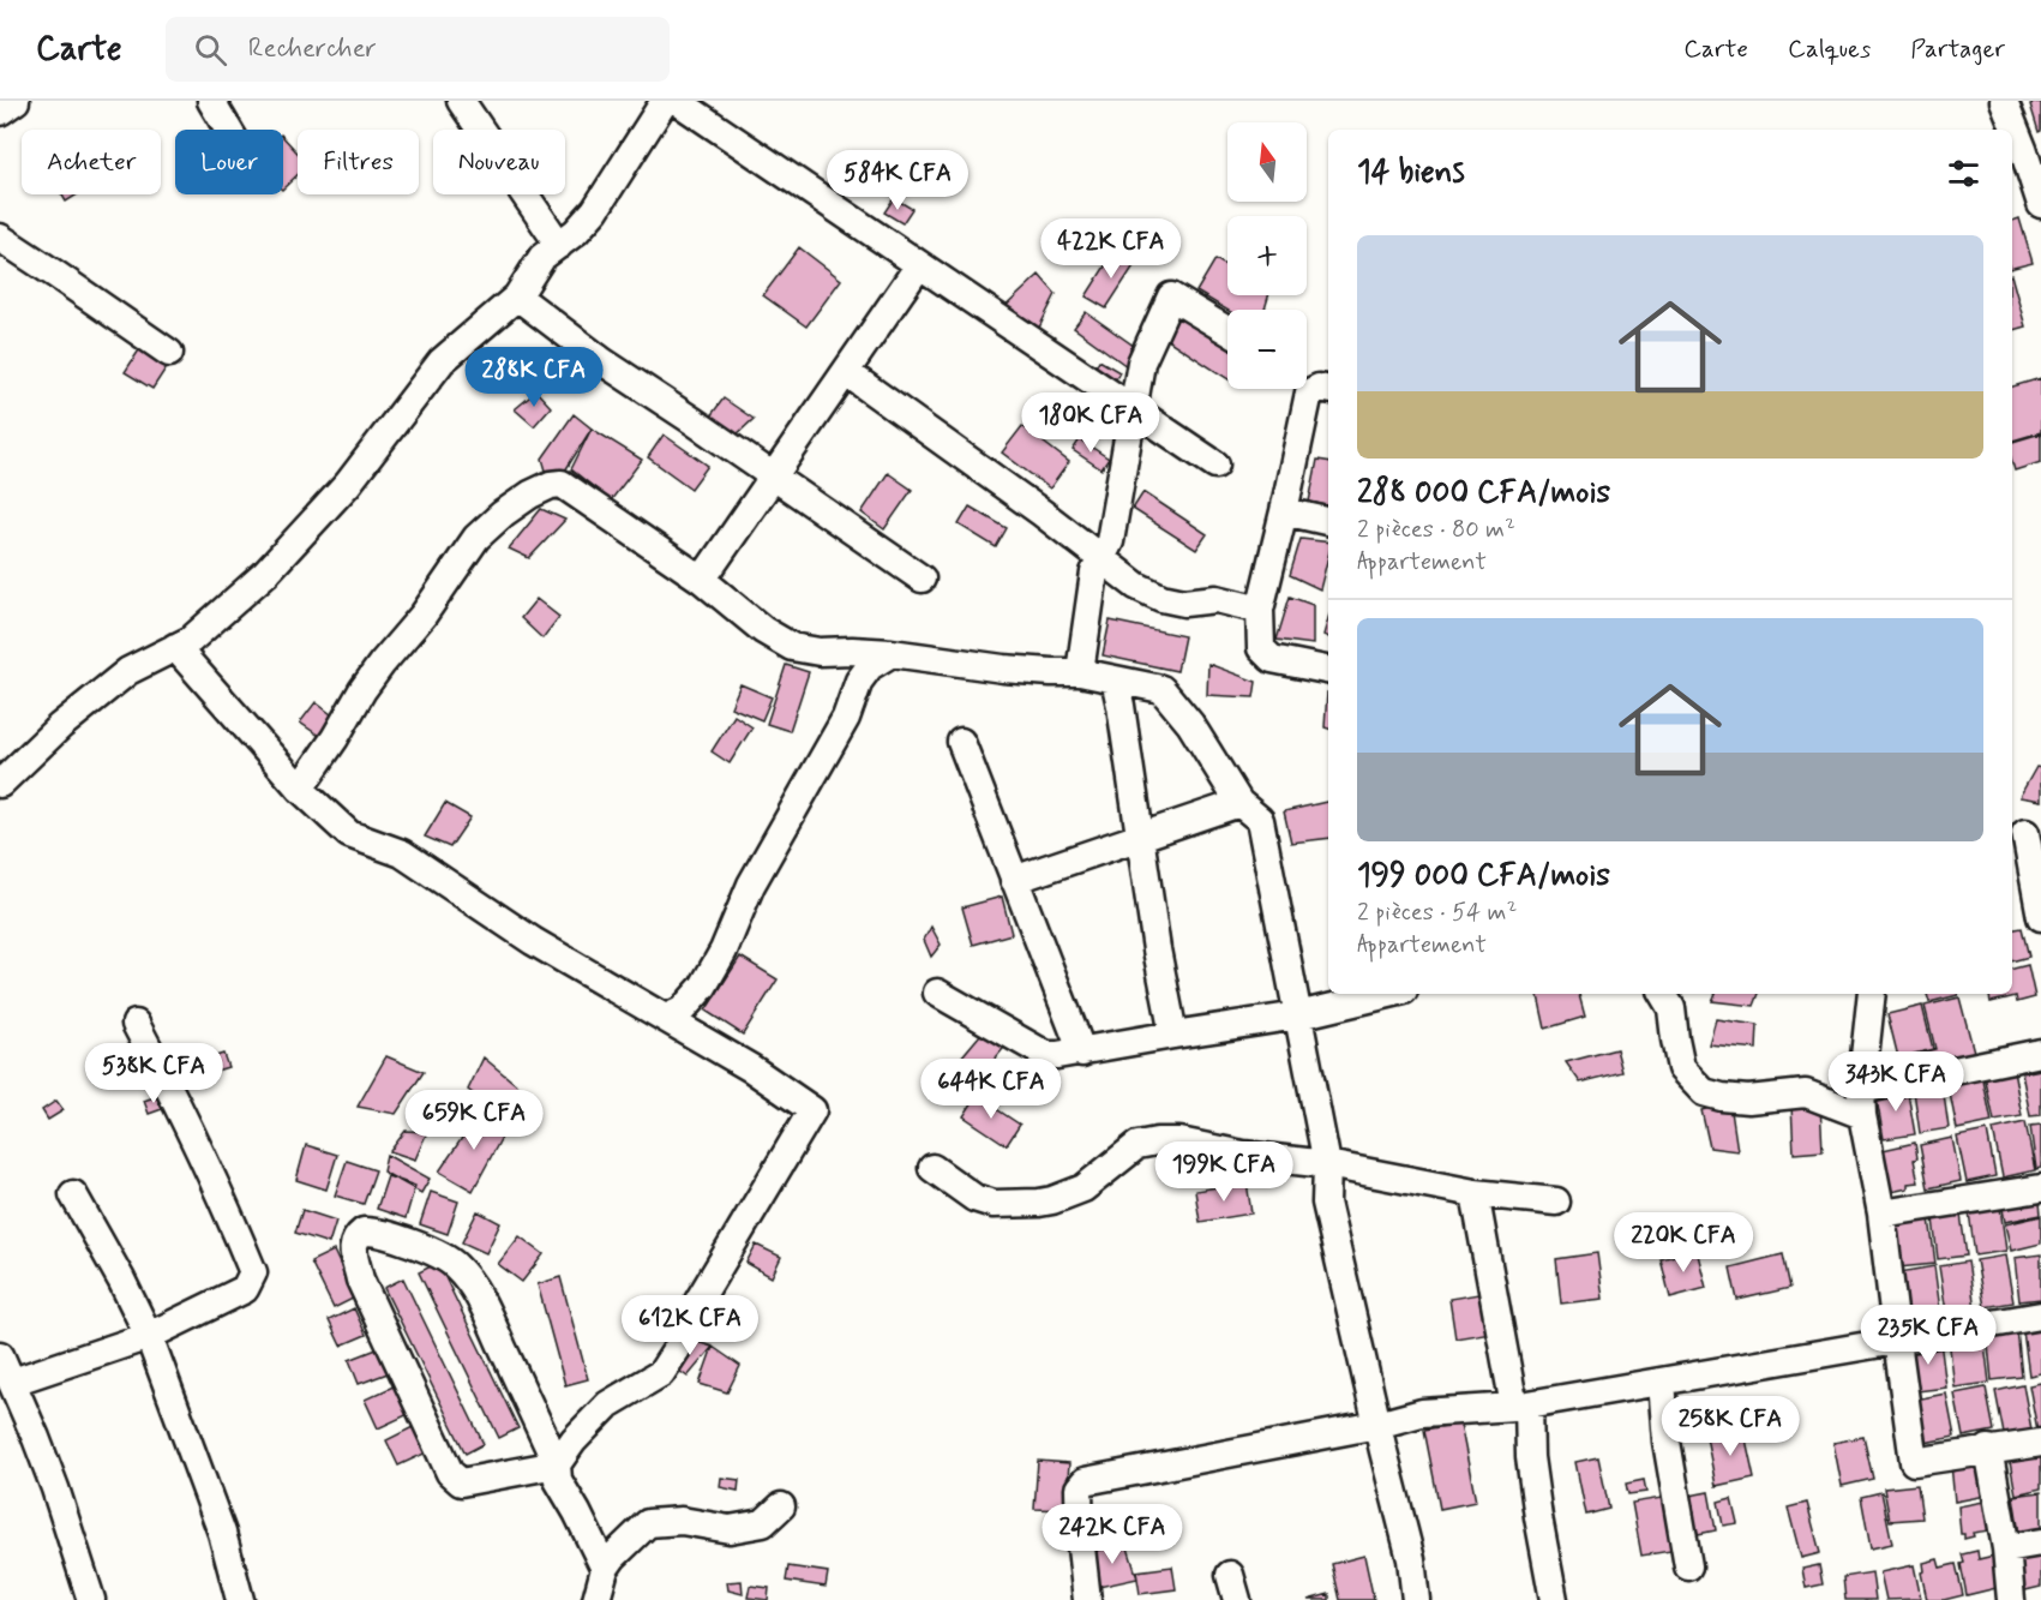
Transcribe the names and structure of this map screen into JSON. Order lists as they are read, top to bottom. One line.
{"north":"top","page":{"header":"Carte","search":"Rechercher","nav":["Carte","Calques","Partager"],"map_buttons":["+","−"],"chip":["Acheter","Louer","Filtres","Nouveau"],"heading":"14 biens","price":["584K CFA","422K CFA","288K CFA","180K CFA","538K CFA","343K CFA","644K CFA","659K CFA","199K CFA","220K CFA","612K CFA","235K CFA","258K CFA","242K CFA"],"list":[{"name":"288 000 CFA/mois","note":"2 pièces · 80 m² · Appartement"},{"name":"199 000 CFA/mois","note":"2 pièces · 54 m² · Appartement"}]}}
